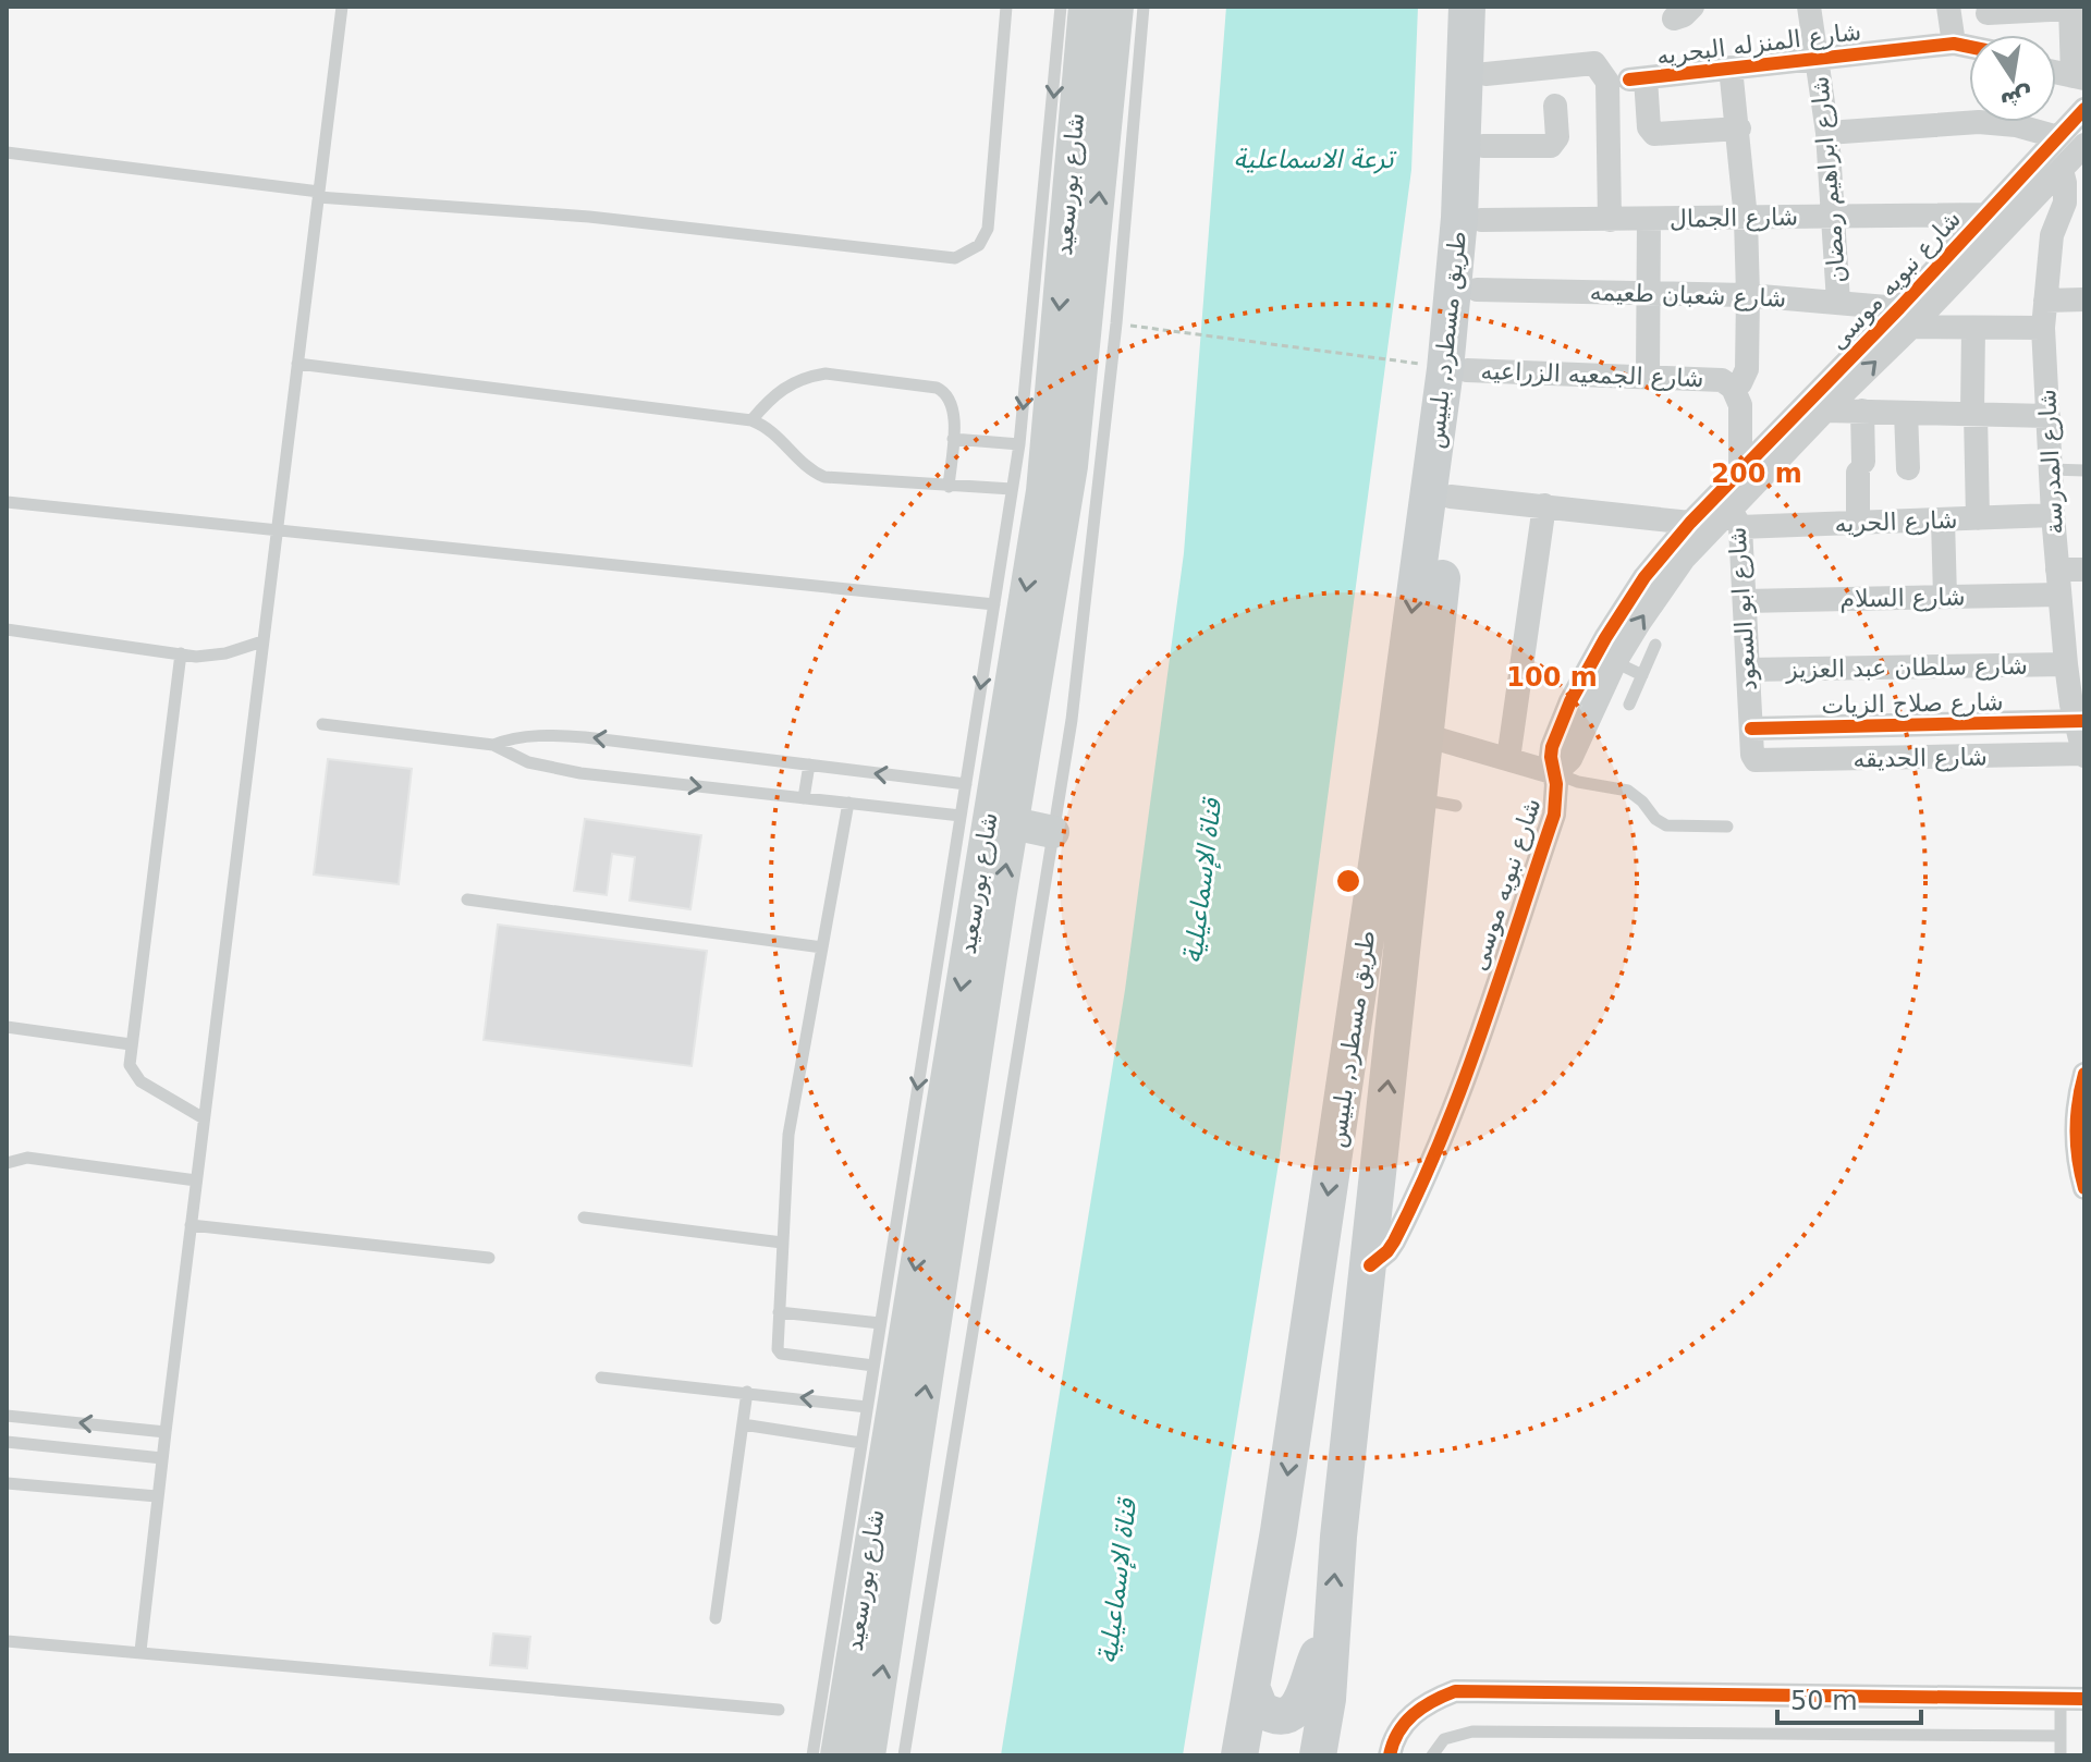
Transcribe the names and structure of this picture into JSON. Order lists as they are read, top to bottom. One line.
{"streets":{"main road":["شارع بورسعيد","طريق مسطرد, بلبيس"],"street":["شارع المنزله البحريه","شارع ابراهيم رمضان","شارع الجمال","شارع نبويه موسى","شارع شعبان طعيمه","شارع الجمعيه الزراعيه","شارع المدرسة","شارع الحريه","شارع السلام","شارع ابو السعود","شارع سلطان عبد العزيز","شارع صلاح الزيات","شارع الحديقه"]},"crossings":[["شارع المنزله البحريه","شارع ابراهيم رمضان"],["شارع ابراهيم رمضان","شارع الجمال"],["شارع ابراهيم رمضان","شارع شعبان طعيمه"],["شارع الجمال","شارع نبويه موسى"],["شارع الجمال","طريق مسطرد, بلبيس"],["شارع نبويه موسى","شارع شعبان طعيمه"],["شارع نبويه موسى","طريق مسطرد, بلبيس"],["شارع نبويه موسى","شارع الجمعيه الزراعيه"],["شارع نبويه موسى","شارع المدرسة"],["شارع نبويه موسى","شارع الحريه"],["شارع نبويه موسى","شارع ابو السعود"],["شارع شعبان طعيمه","طريق مسطرد, بلبيس"],["شارع شعبان طعيمه","شارع المدرسة"],["طريق مسطرد, بلبيس","شارع الجمعيه الزراعيه"],["شارع المدرسة","شارع الحريه"],["شارع المدرسة","شارع السلام"],["شارع المدرسة","شارع سلطان عبد العزيز"],["شارع المدرسة","شارع صلاح الزيات"],["شارع المدرسة","شارع الحديقه"],["شارع الحريه","شارع ابو السعود"],["شارع السلام","شارع ابو السعود"],["شارع ابو السعود","شارع سلطان عبد العزيز"],["شارع ابو السعود","شارع صلاح الزيات"],["شارع ابو السعود","شارع الحديقه"]],"water":["ترعة الاسماعلية","قناة الإسماعيلية"],"scale_bar":"50 m","north":"bottom","rings":["200 m","100 m"]}
